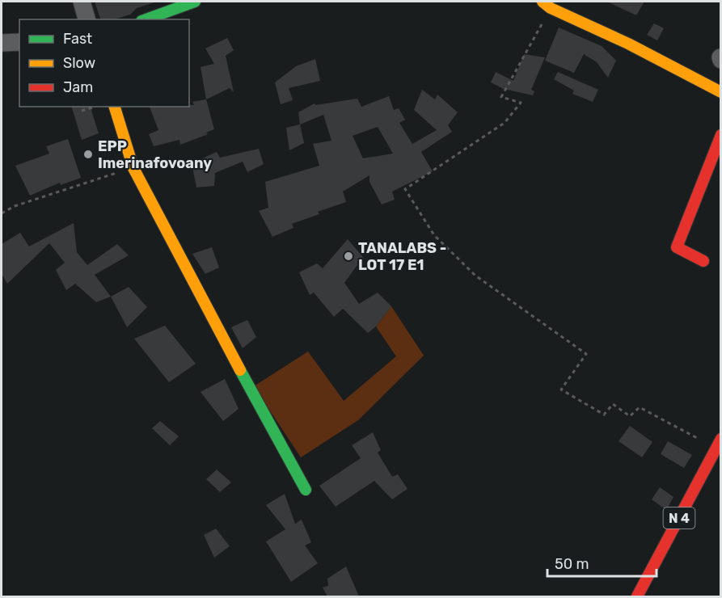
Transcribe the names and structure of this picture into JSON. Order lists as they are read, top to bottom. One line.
{"streets":{"street":["N 4"]},"places":["EPP Imerinafovoany","TANALABS - LOT 17 E1"],"legend":["Fast","Slow","Jam"],"scale_bar":"50 m"}
